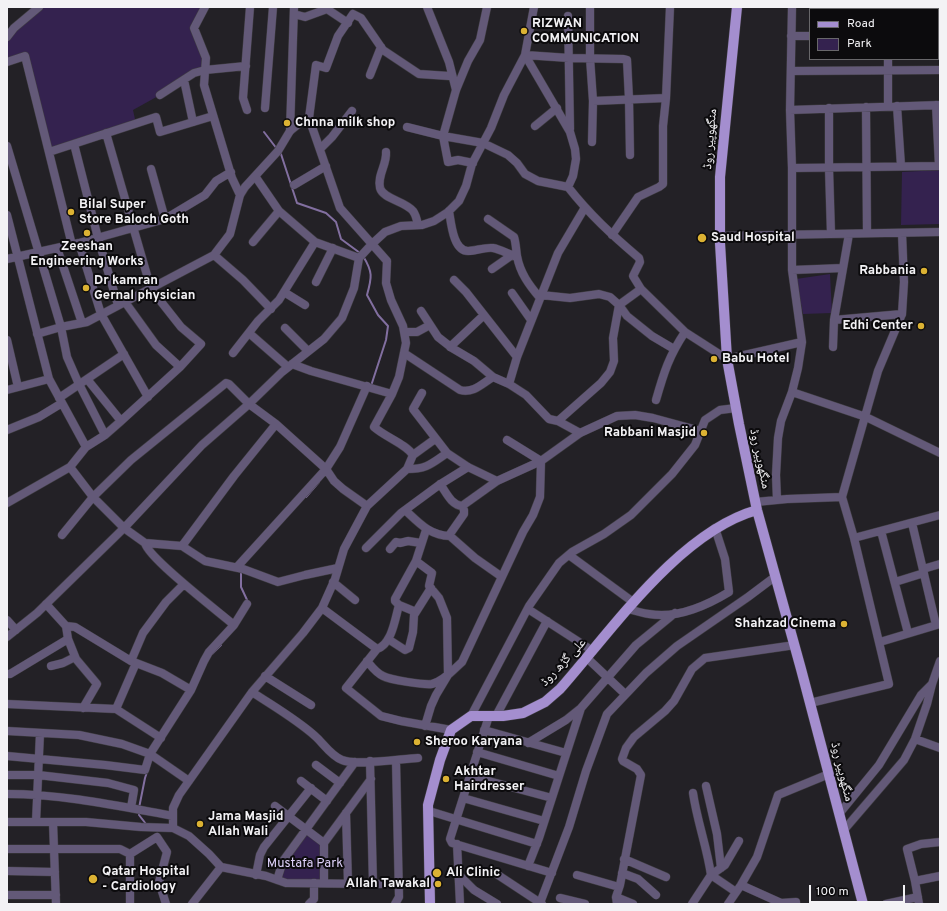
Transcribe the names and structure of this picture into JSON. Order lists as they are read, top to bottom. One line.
{"streets":{"main road":["منگھوپیر روڈ","علی گڑھ روڈ"]},"crossings":[["منگھوپیر روڈ","علی گڑھ روڈ"]],"parks":["Mustafa Park"],"places":["RIZWAN COMMUNICATION","Chnna milk shop","Bilal Super Store Baloch Goth","Zeeshan Engineering Works","Saud Hospital","Rabbania","Dr kamran Gernal physician","Edhi Center","Babu Hotel","Rabbani Masjid","Shahzad Cinema","Sheroo Karyana","Akhtar Hairdresser","Jama Masjid Allah Wali","Ali Clinic","Qatar Hospital - Cardiology","Allah Tawakal"],"legend":["Road","Park"],"scale_bar":"100 m"}
